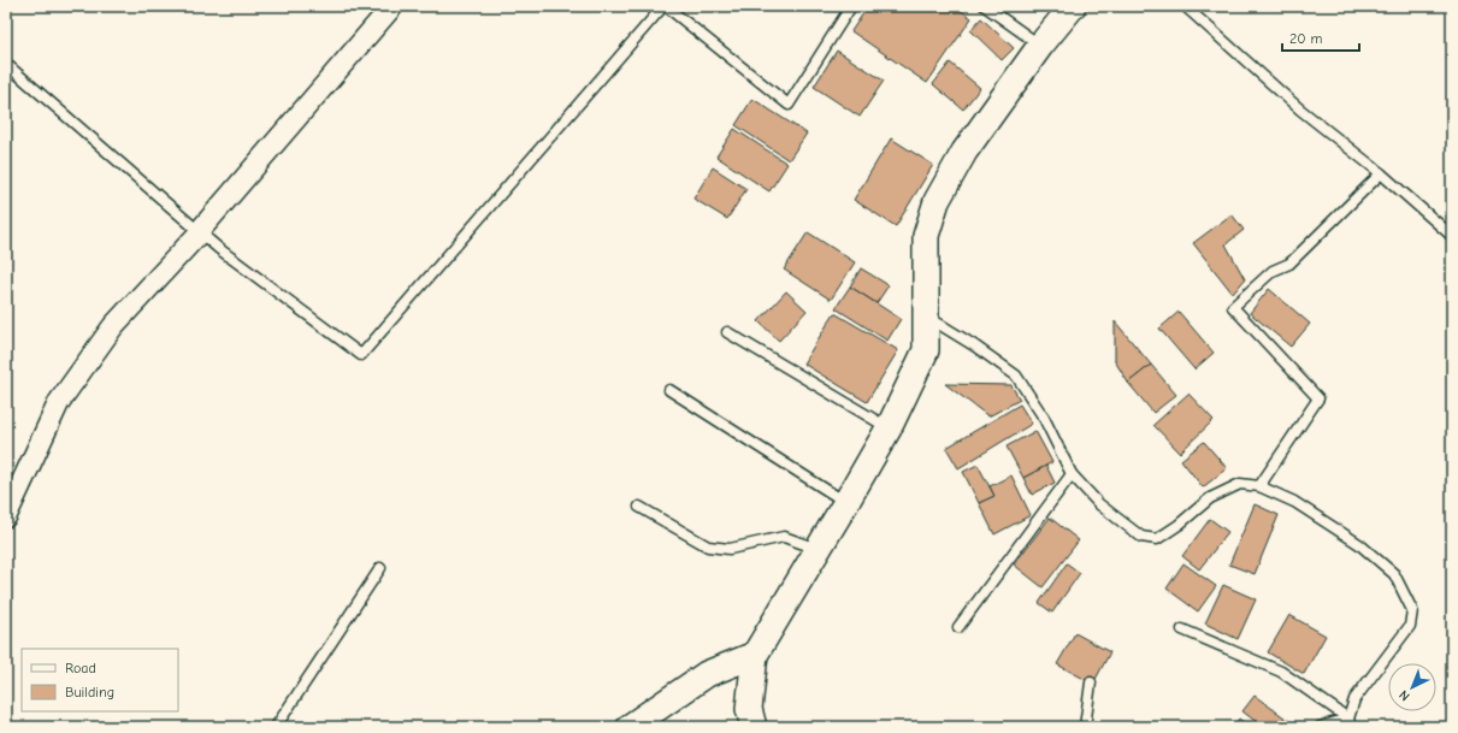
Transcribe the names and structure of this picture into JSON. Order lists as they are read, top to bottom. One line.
{"legend":["Road","Building"],"scale_bar":"20 m","north":"bottom left"}
